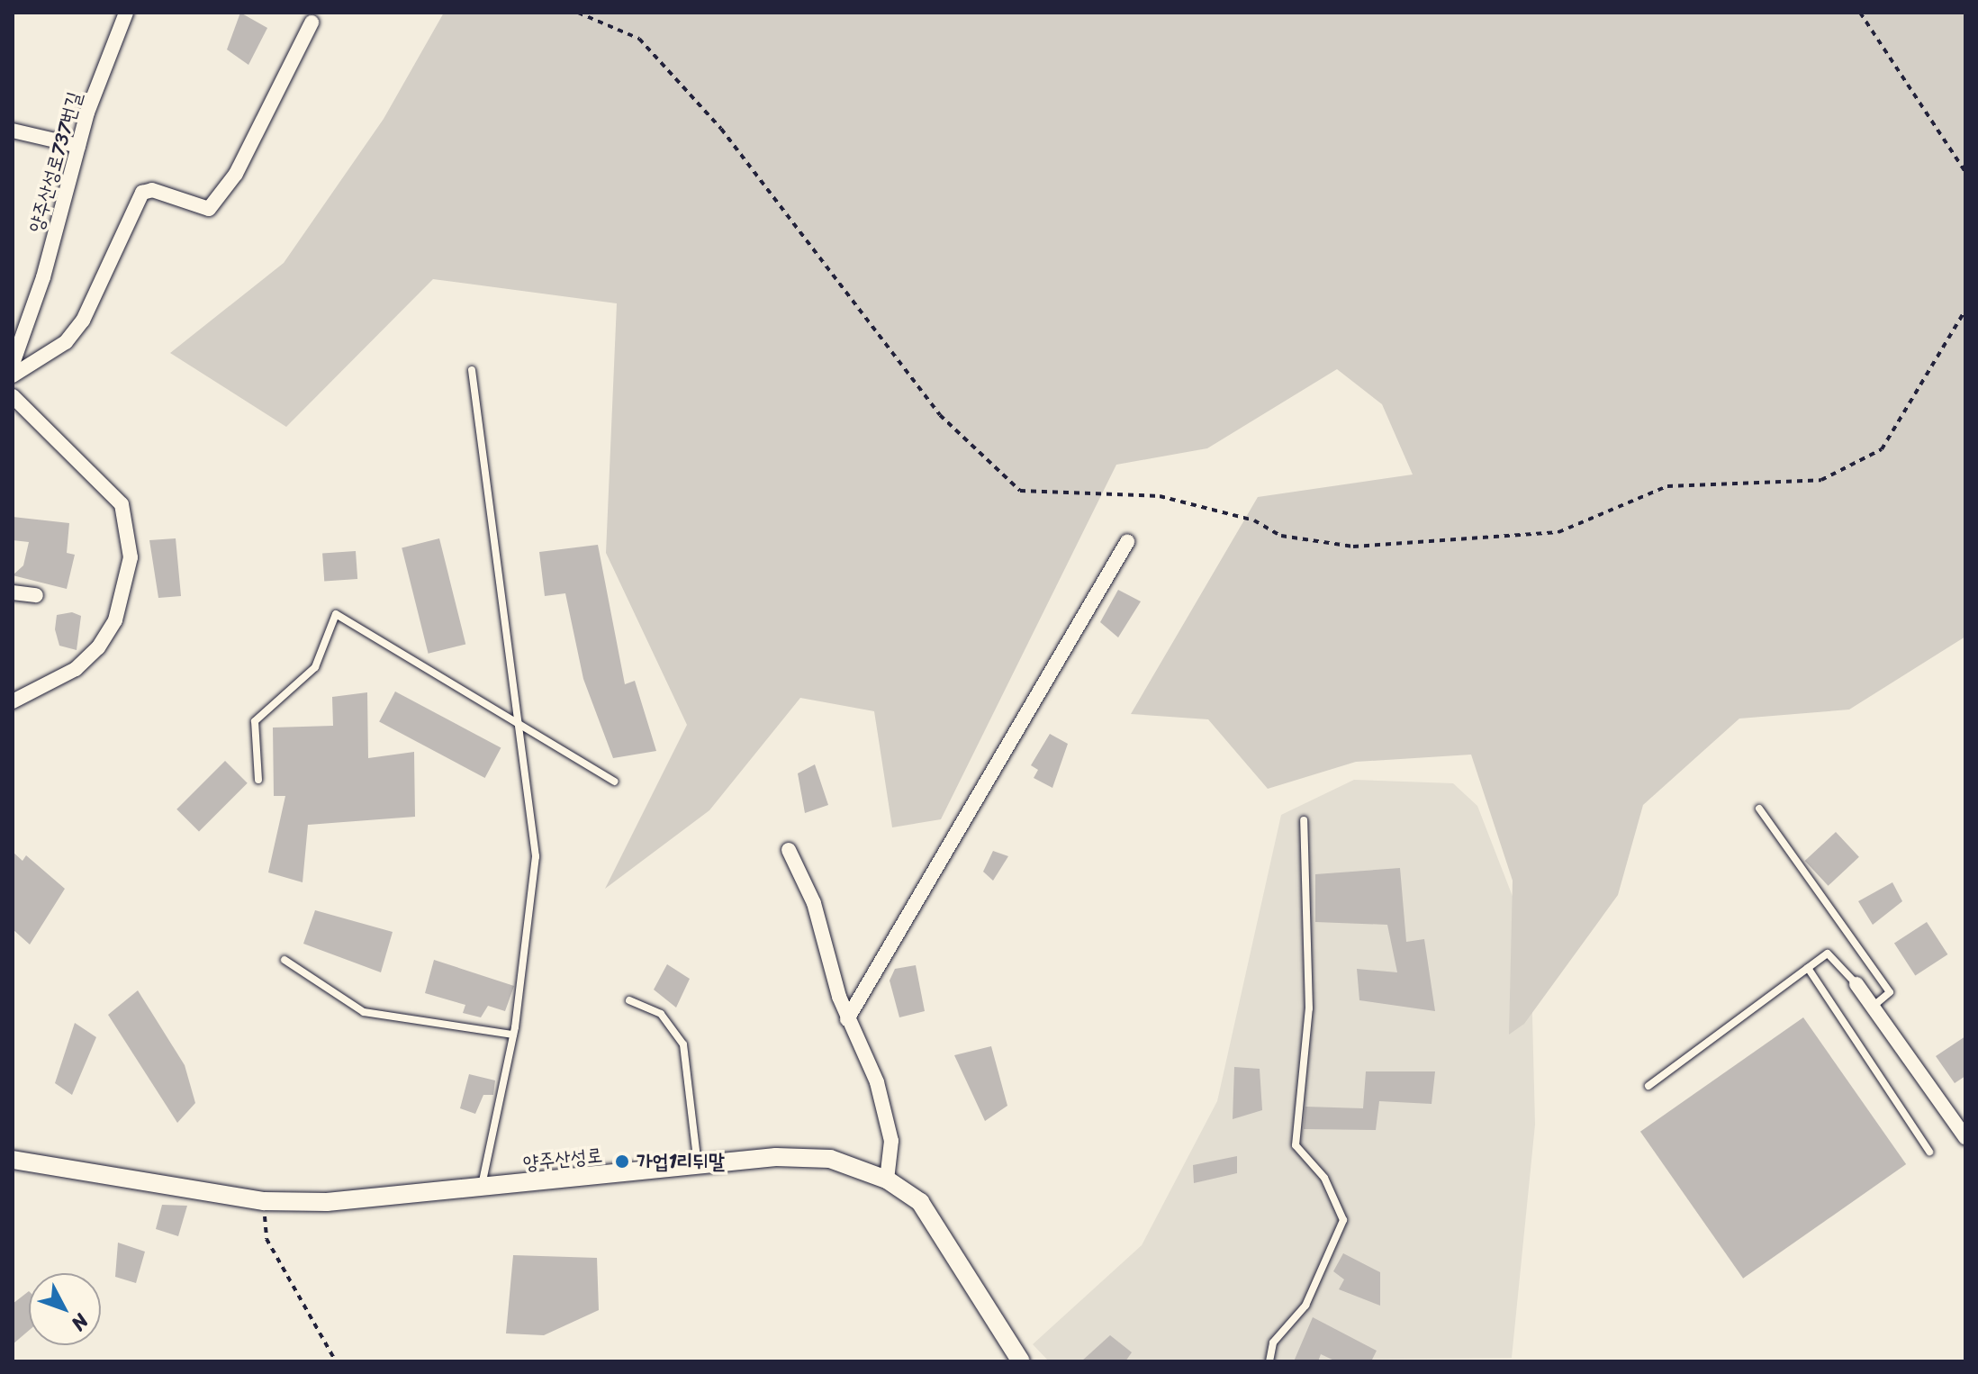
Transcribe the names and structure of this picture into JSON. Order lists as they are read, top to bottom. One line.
{"streets":{"street":["양주산성로737번길","양주산성로"]},"places":["가업1리뒤말"],"north":"bottom right"}
